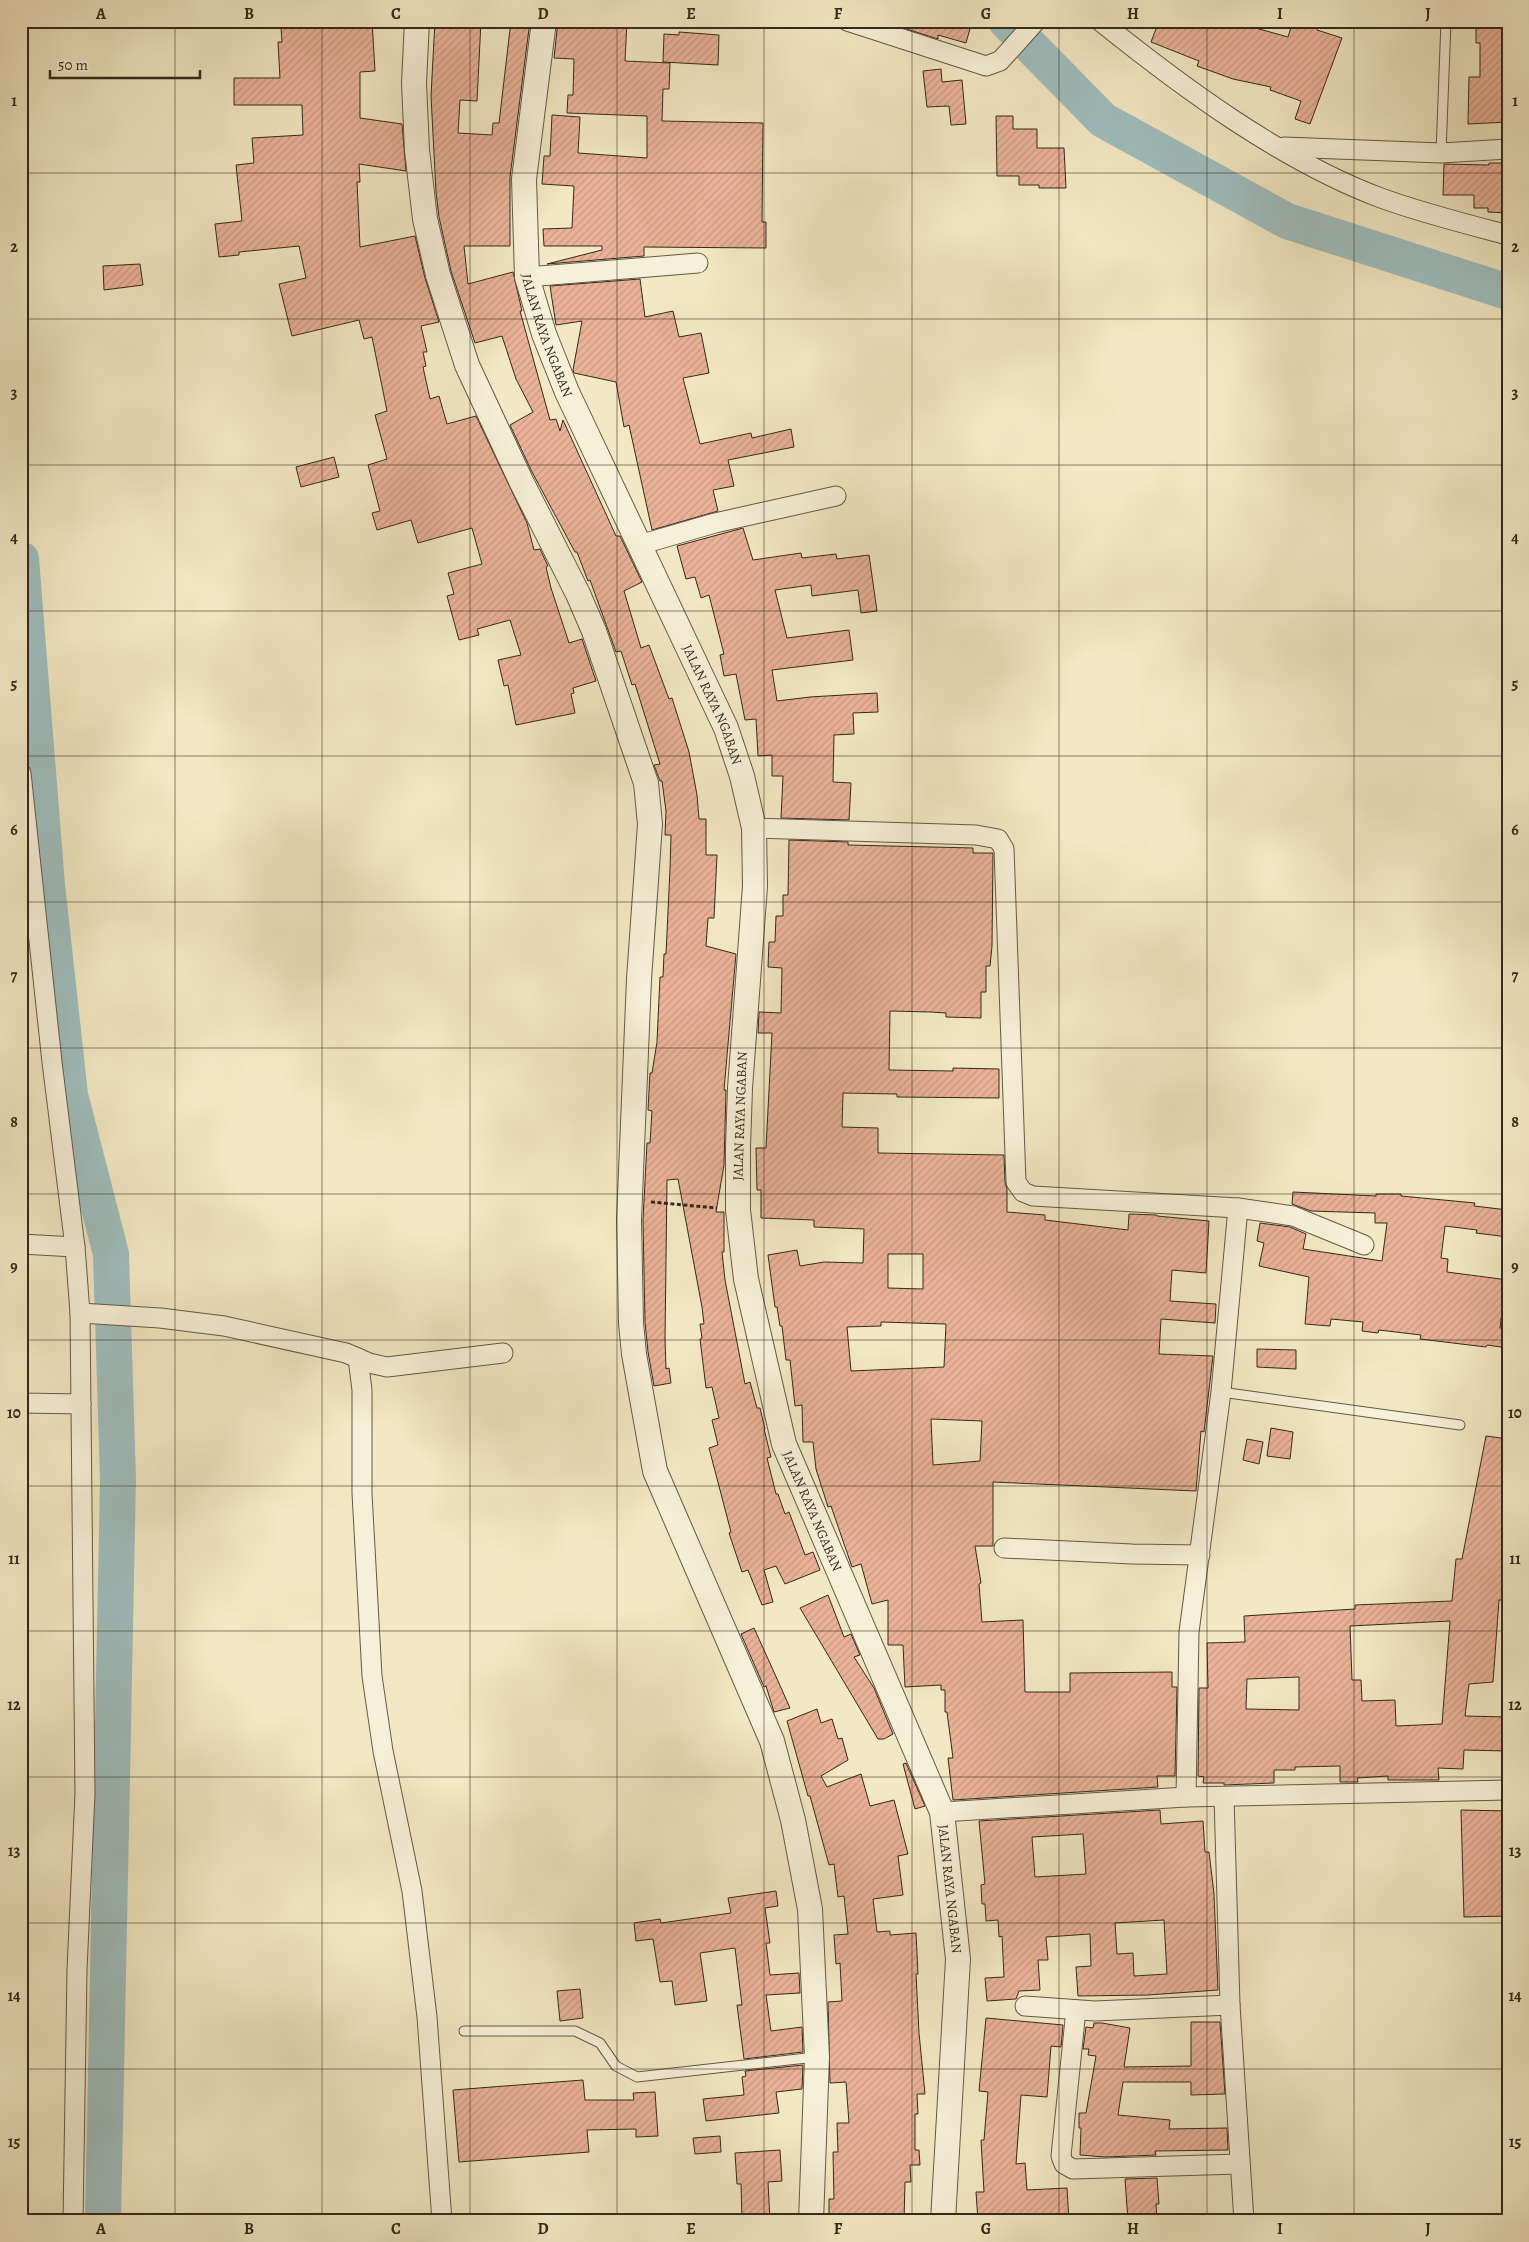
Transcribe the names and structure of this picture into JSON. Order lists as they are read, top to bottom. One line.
{"streets":{"street":["JALAN RAYA NGABAN"]},"scale_bar":"50 m","grid":{"columns":["A","B","C","D","E","F","G","H","I","J"],"rows":["1","2","3","4","5","6","7","8","9","10","11","12","13","14","15"]}}
